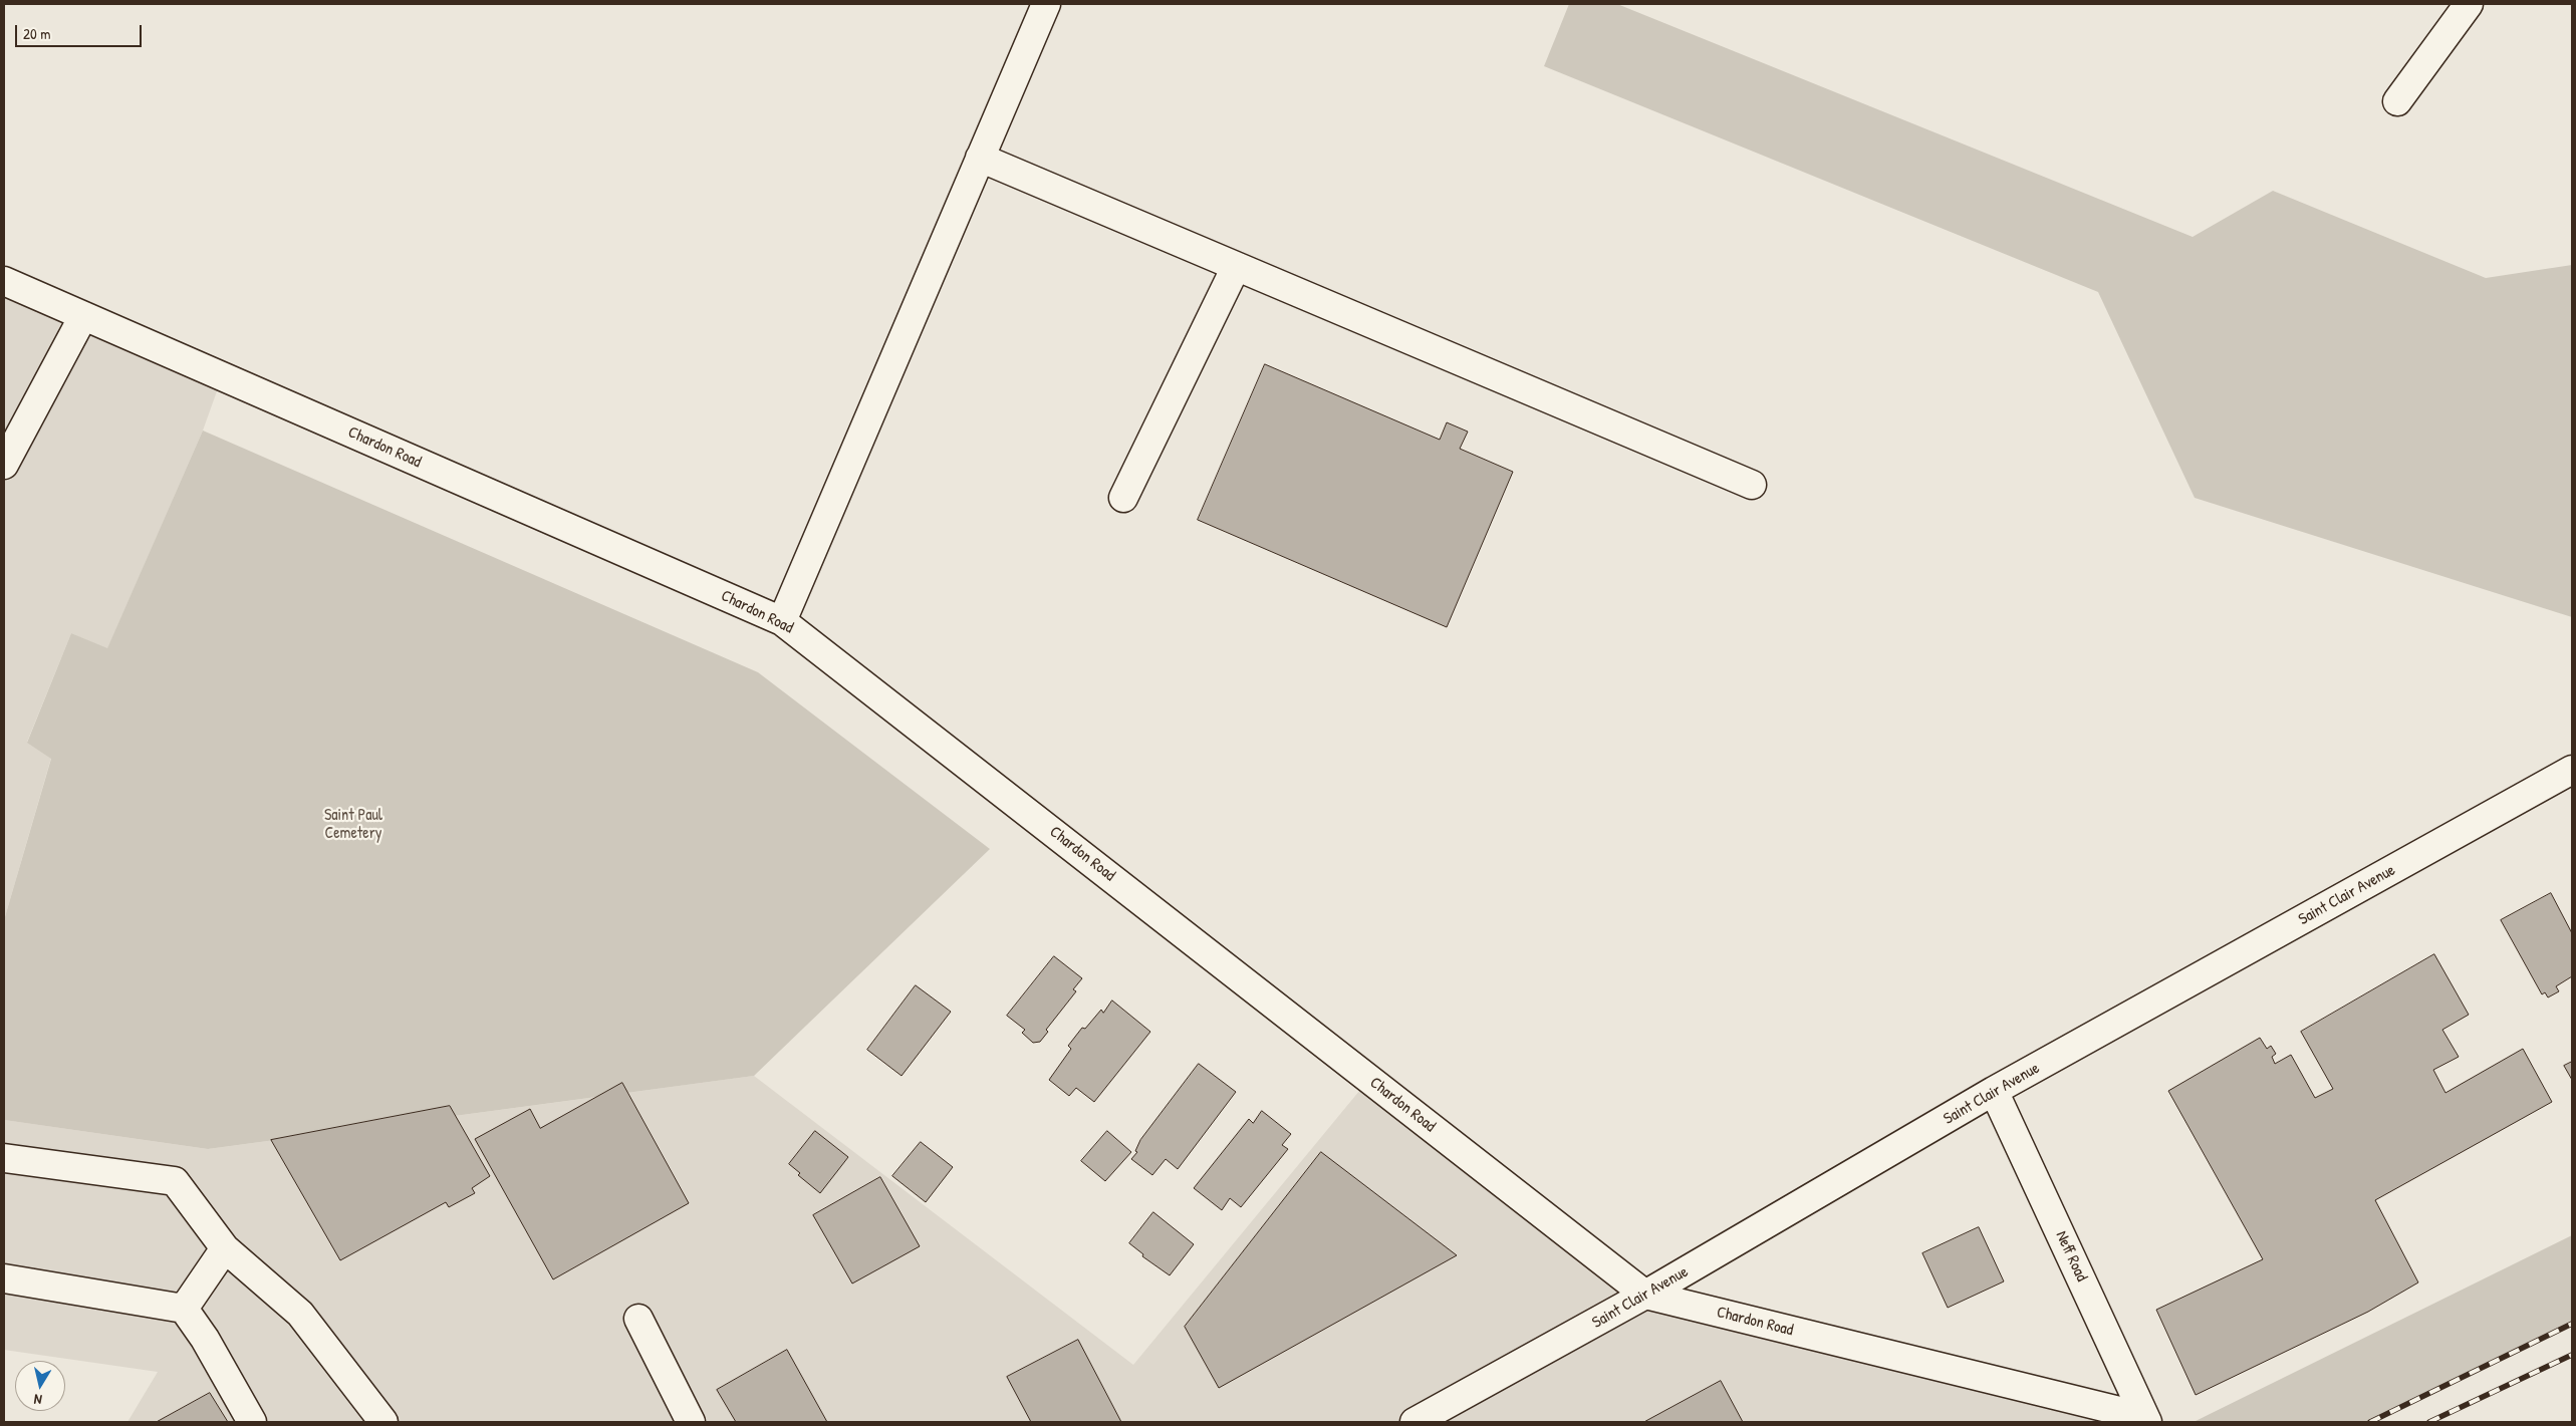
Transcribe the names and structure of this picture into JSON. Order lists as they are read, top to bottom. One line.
{"streets":{"street":["Chardon Road","Saint Clair Avenue","Neff Road"]},"crossings":[["Chardon Road","Saint Clair Avenue"],["Chardon Road","Neff Road"],["Saint Clair Avenue","Neff Road"]],"parks":["Saint Paul Cemetery"],"scale_bar":"20 m","north":"bottom"}
